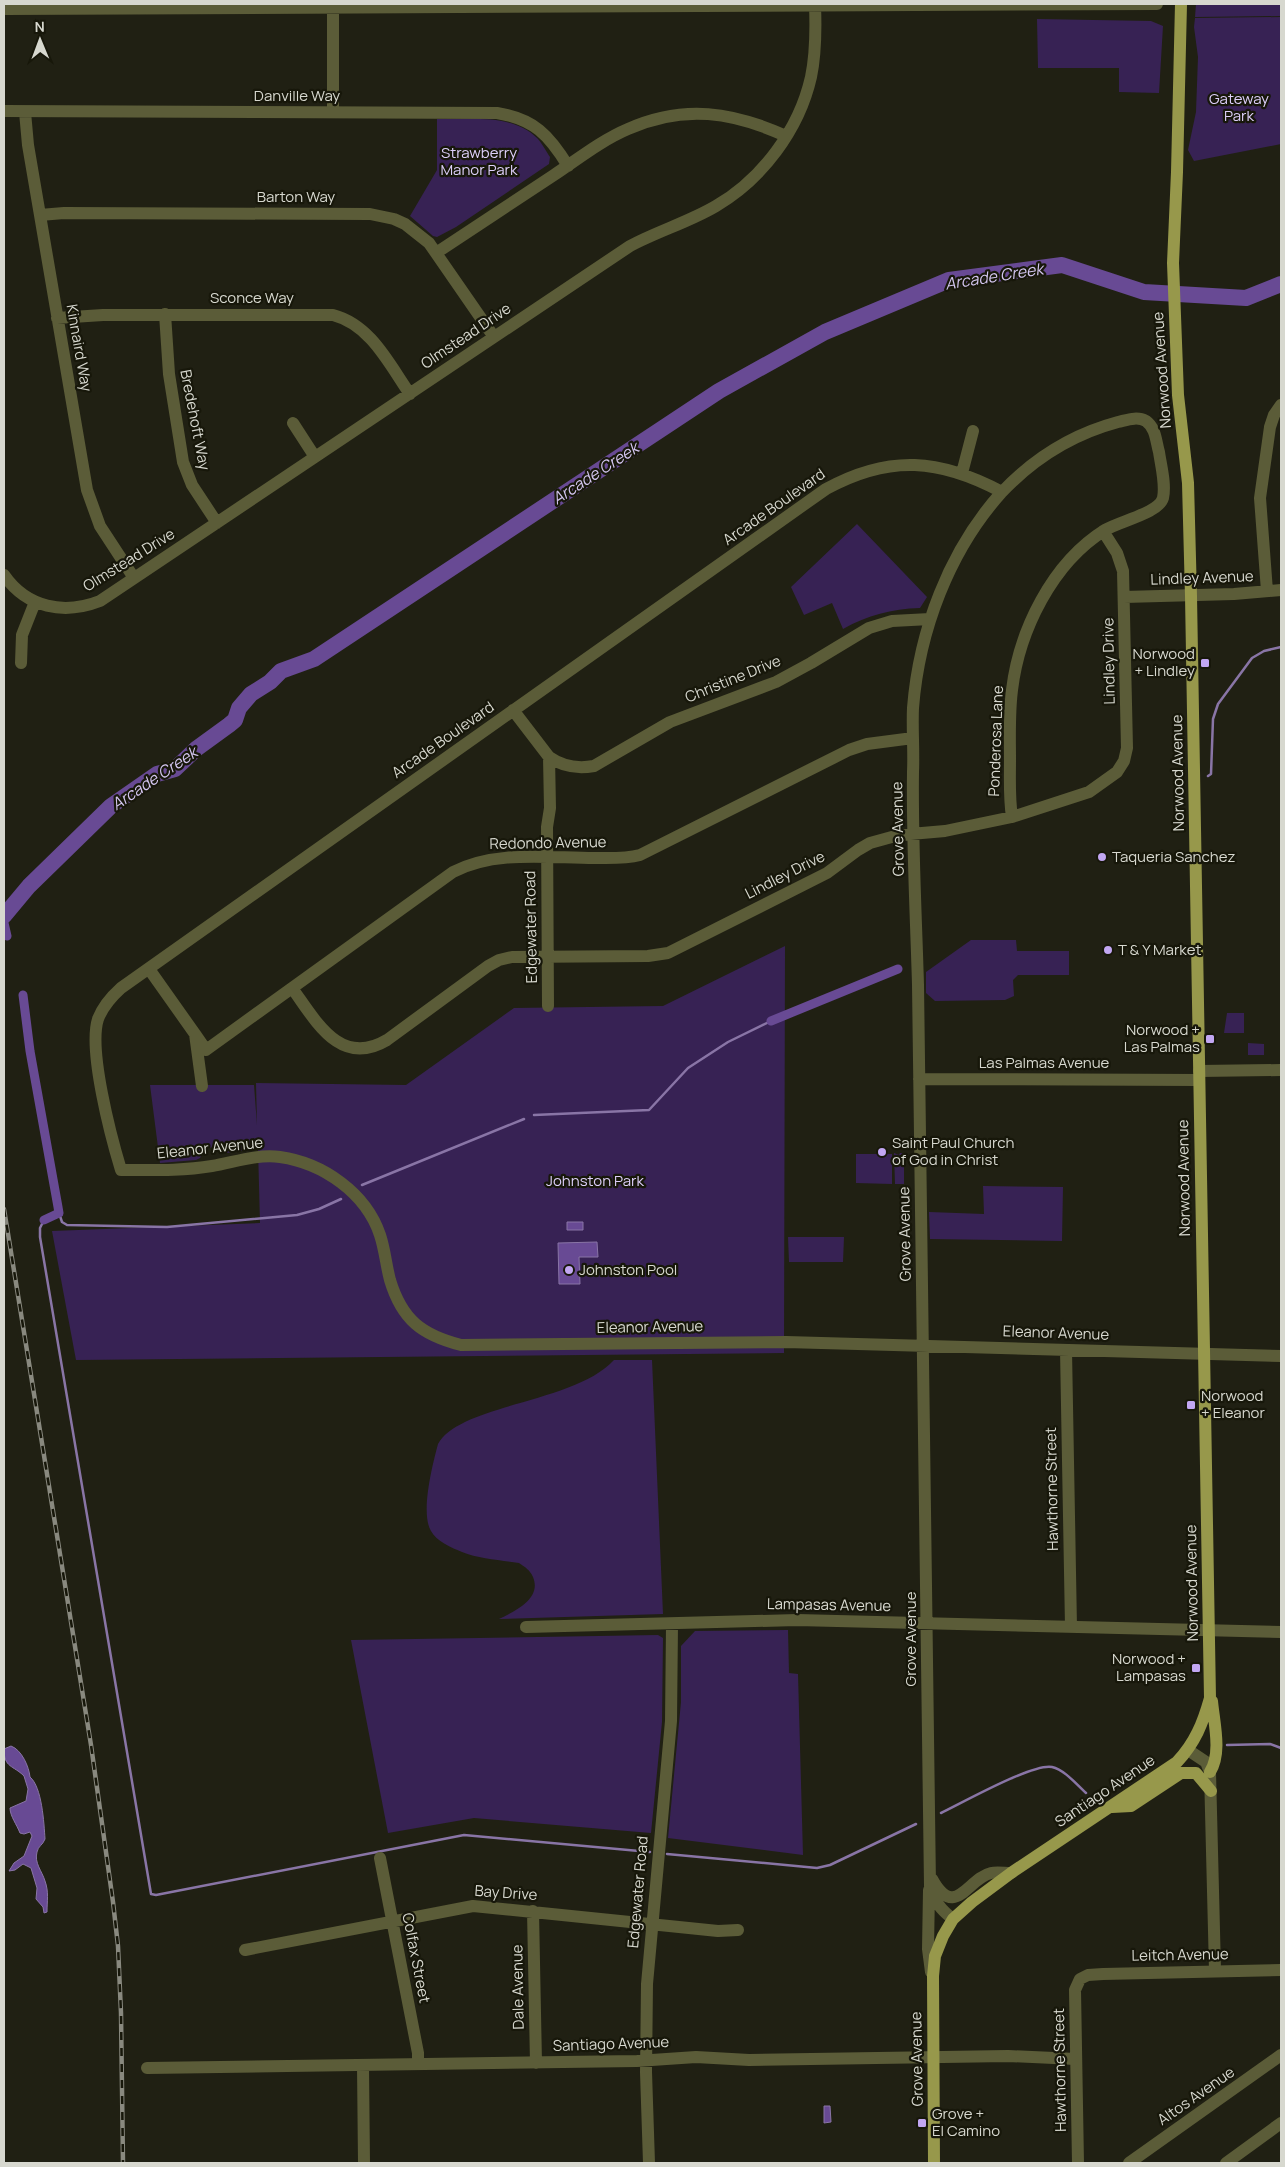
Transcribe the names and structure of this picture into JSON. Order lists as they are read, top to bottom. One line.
{"streets":{"main road":["Norwood Avenue","Grove Avenue","Santiago Avenue"],"street":["Danville Way","Barton Way","Sconce Way","Olmstead Drive","Kinnaird Way","Bredehoft Way","Arcade Boulevard","Lindley Avenue","Lindley Drive","Christine Drive","Ponderosa Lane","Redondo Avenue","Edgewater Road","Las Palmas Avenue","Eleanor Avenue","Hawthorne Street","Lampasas Avenue","Bay Drive","Leitch Avenue","Colfax Street","Dale Avenue","Altos Avenue"]},"crossings":[["Danville Way","Kinnaird Way"],["Barton Way","Olmstead Drive"],["Barton Way","Kinnaird Way"],["Sconce Way","Olmstead Drive"],["Sconce Way","Kinnaird Way"],["Sconce Way","Bredehoft Way"],["Olmstead Drive","Kinnaird Way"],["Olmstead Drive","Bredehoft Way"],["Norwood Avenue","Lindley Avenue"],["Norwood Avenue","Las Palmas Avenue"],["Norwood Avenue","Eleanor Avenue"],["Norwood Avenue","Lampasas Avenue"],["Norwood Avenue","Santiago Avenue"],["Arcade Boulevard","Ponderosa Lane"],["Arcade Boulevard","Grove Avenue"],["Arcade Boulevard","Eleanor Avenue"],["Lindley Avenue","Lindley Drive"],["Lindley Drive","Ponderosa Lane"],["Lindley Drive","Grove Avenue"],["Lindley Drive","Redondo Avenue"],["Lindley Drive","Edgewater Road"],["Christine Drive","Grove Avenue"],["Christine Drive","Edgewater Road"],["Ponderosa Lane","Grove Avenue"],["Grove Avenue","Redondo Avenue"],["Grove Avenue","Las Palmas Avenue"],["Grove Avenue","Eleanor Avenue"],["Grove Avenue","Lampasas Avenue"],["Grove Avenue","Santiago Avenue"],["Redondo Avenue","Edgewater Road"],["Edgewater Road","Lampasas Avenue"],["Edgewater Road","Santiago Avenue"],["Edgewater Road","Bay Drive"],["Eleanor Avenue","Hawthorne Street"],["Hawthorne Street","Lampasas Avenue"],["Hawthorne Street","Santiago Avenue"],["Hawthorne Street","Leitch Avenue"],["Santiago Avenue","Colfax Street"],["Santiago Avenue","Dale Avenue"],["Bay Drive","Colfax Street"],["Bay Drive","Dale Avenue"]],"water":["Arcade Creek"],"parks":["Gateway Park","Strawberry Manor Park","Johnston Park"],"places":{"transit":["Norwood + Lindley","Norwood + Las Palmas","Norwood + Eleanor","Norwood + Lampasas","Grove + El Camino"],"other":["Taqueria Sanchez","T & Y Market","Saint Paul Church of God in Christ","Johnston Pool"]},"north":"top"}
